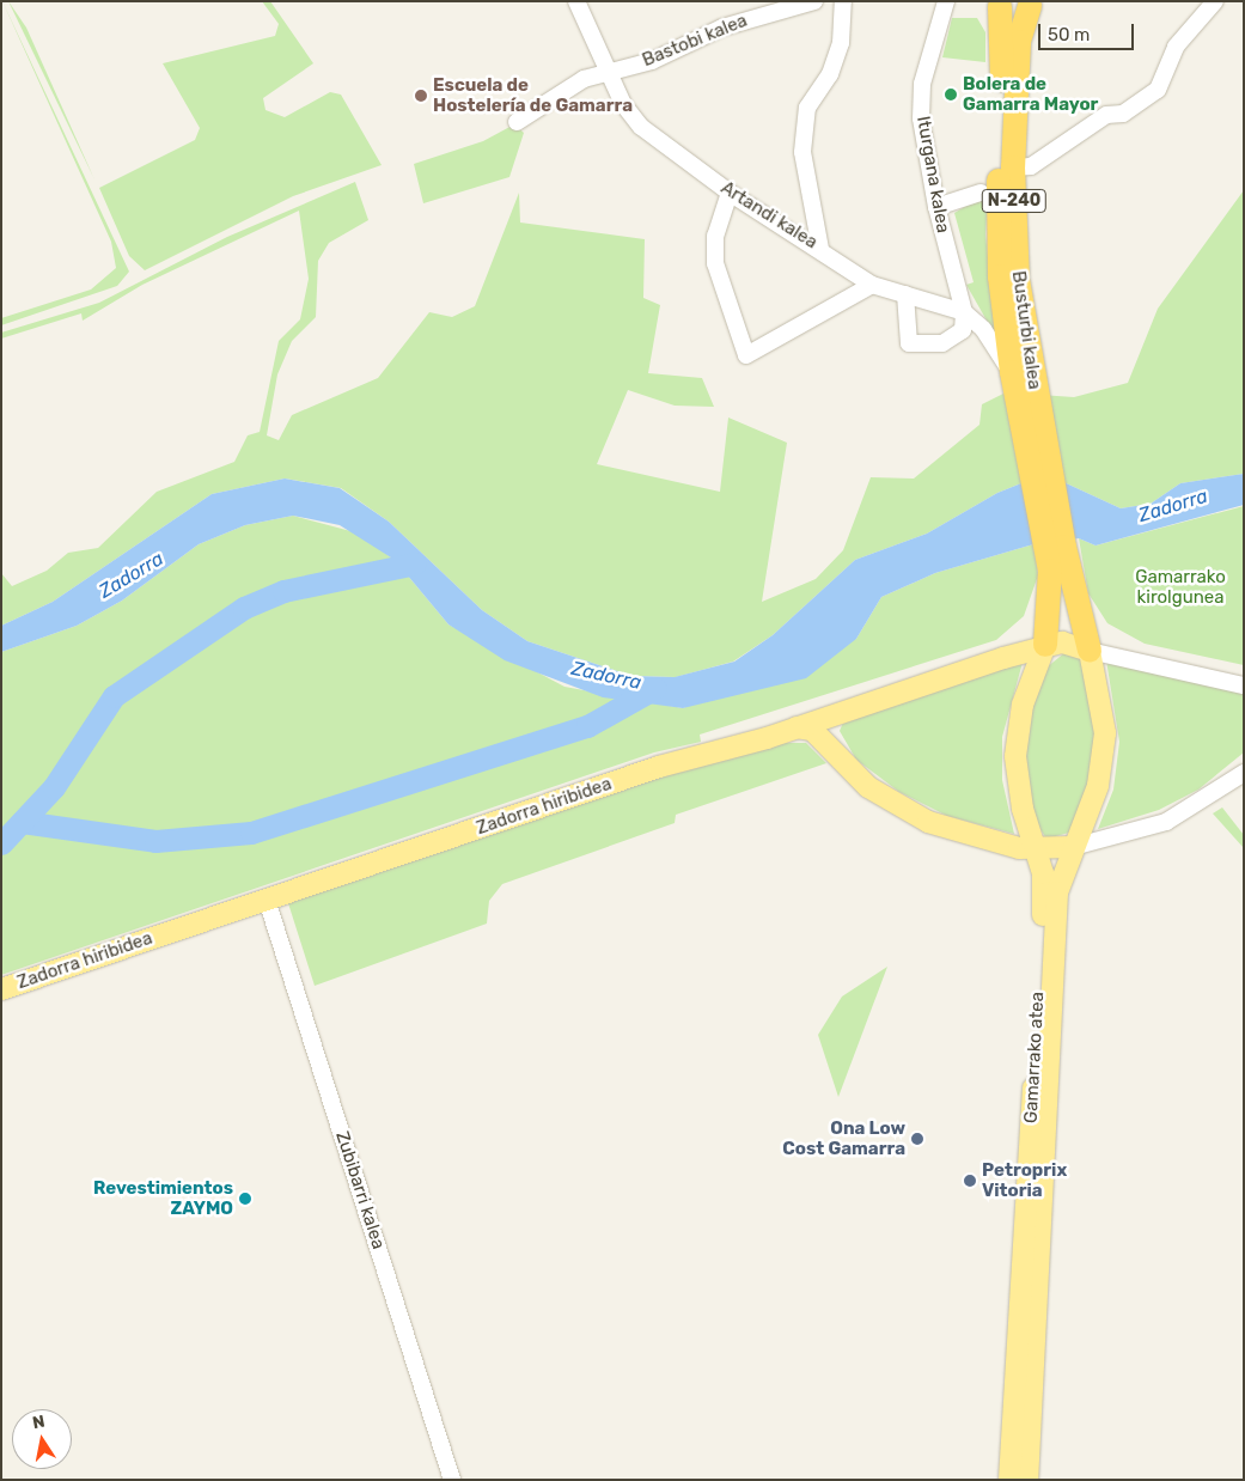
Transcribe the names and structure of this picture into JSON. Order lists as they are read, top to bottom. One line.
{"streets":{"highway":["N-240","Busturbi kalea"],"main road":["Zadorra hiribidea","Gamarrako atea"],"street":["Bastobi kalea","Iturgana kalea","Artandi kalea","Zubibarri kalea"]},"crossings":[["Bastobi kalea","Artandi kalea"],["Iturgana kalea","Artandi kalea"],["N-240","Busturbi kalea"],["Artandi kalea","Busturbi kalea"],["Busturbi kalea","Zadorra hiribidea"],["Busturbi kalea","Gamarrako atea"],["Zadorra hiribidea","Gamarrako atea"],["Zadorra hiribidea","Zubibarri kalea"]],"water":["Zadorra"],"parks":["Gamarrako kirolgunea"],"places":["Bolera de Gamarra Mayor","Escuela de Hostelería de Gamarra","Ona Low Cost Gamarra","Petroprix Vitoria","Revestimientos ZAYMO"],"scale_bar":"50 m","north":"top"}
